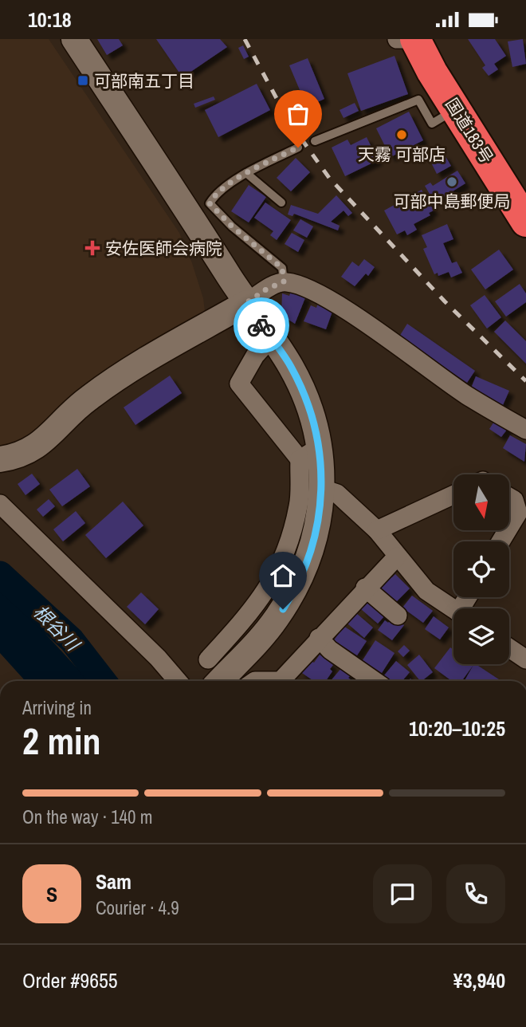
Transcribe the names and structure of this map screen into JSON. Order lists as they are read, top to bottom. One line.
{"streets":{"highway":["国道183号"]},"water":["根谷川"],"places":{"transit":["可部南五丁目"],"other":["天霧 可部店","可部中島郵便局"],"health":["安佐医師会病院"]},"north":"bottom","page":{"status":"10:18","heading":["2 min","Arriving in","10:20–10:25"],"panel":["Sam","Courier · 4.9","Order #9655","¥3,940"],"bar":"On the way · 140 m","round":"S"}}
